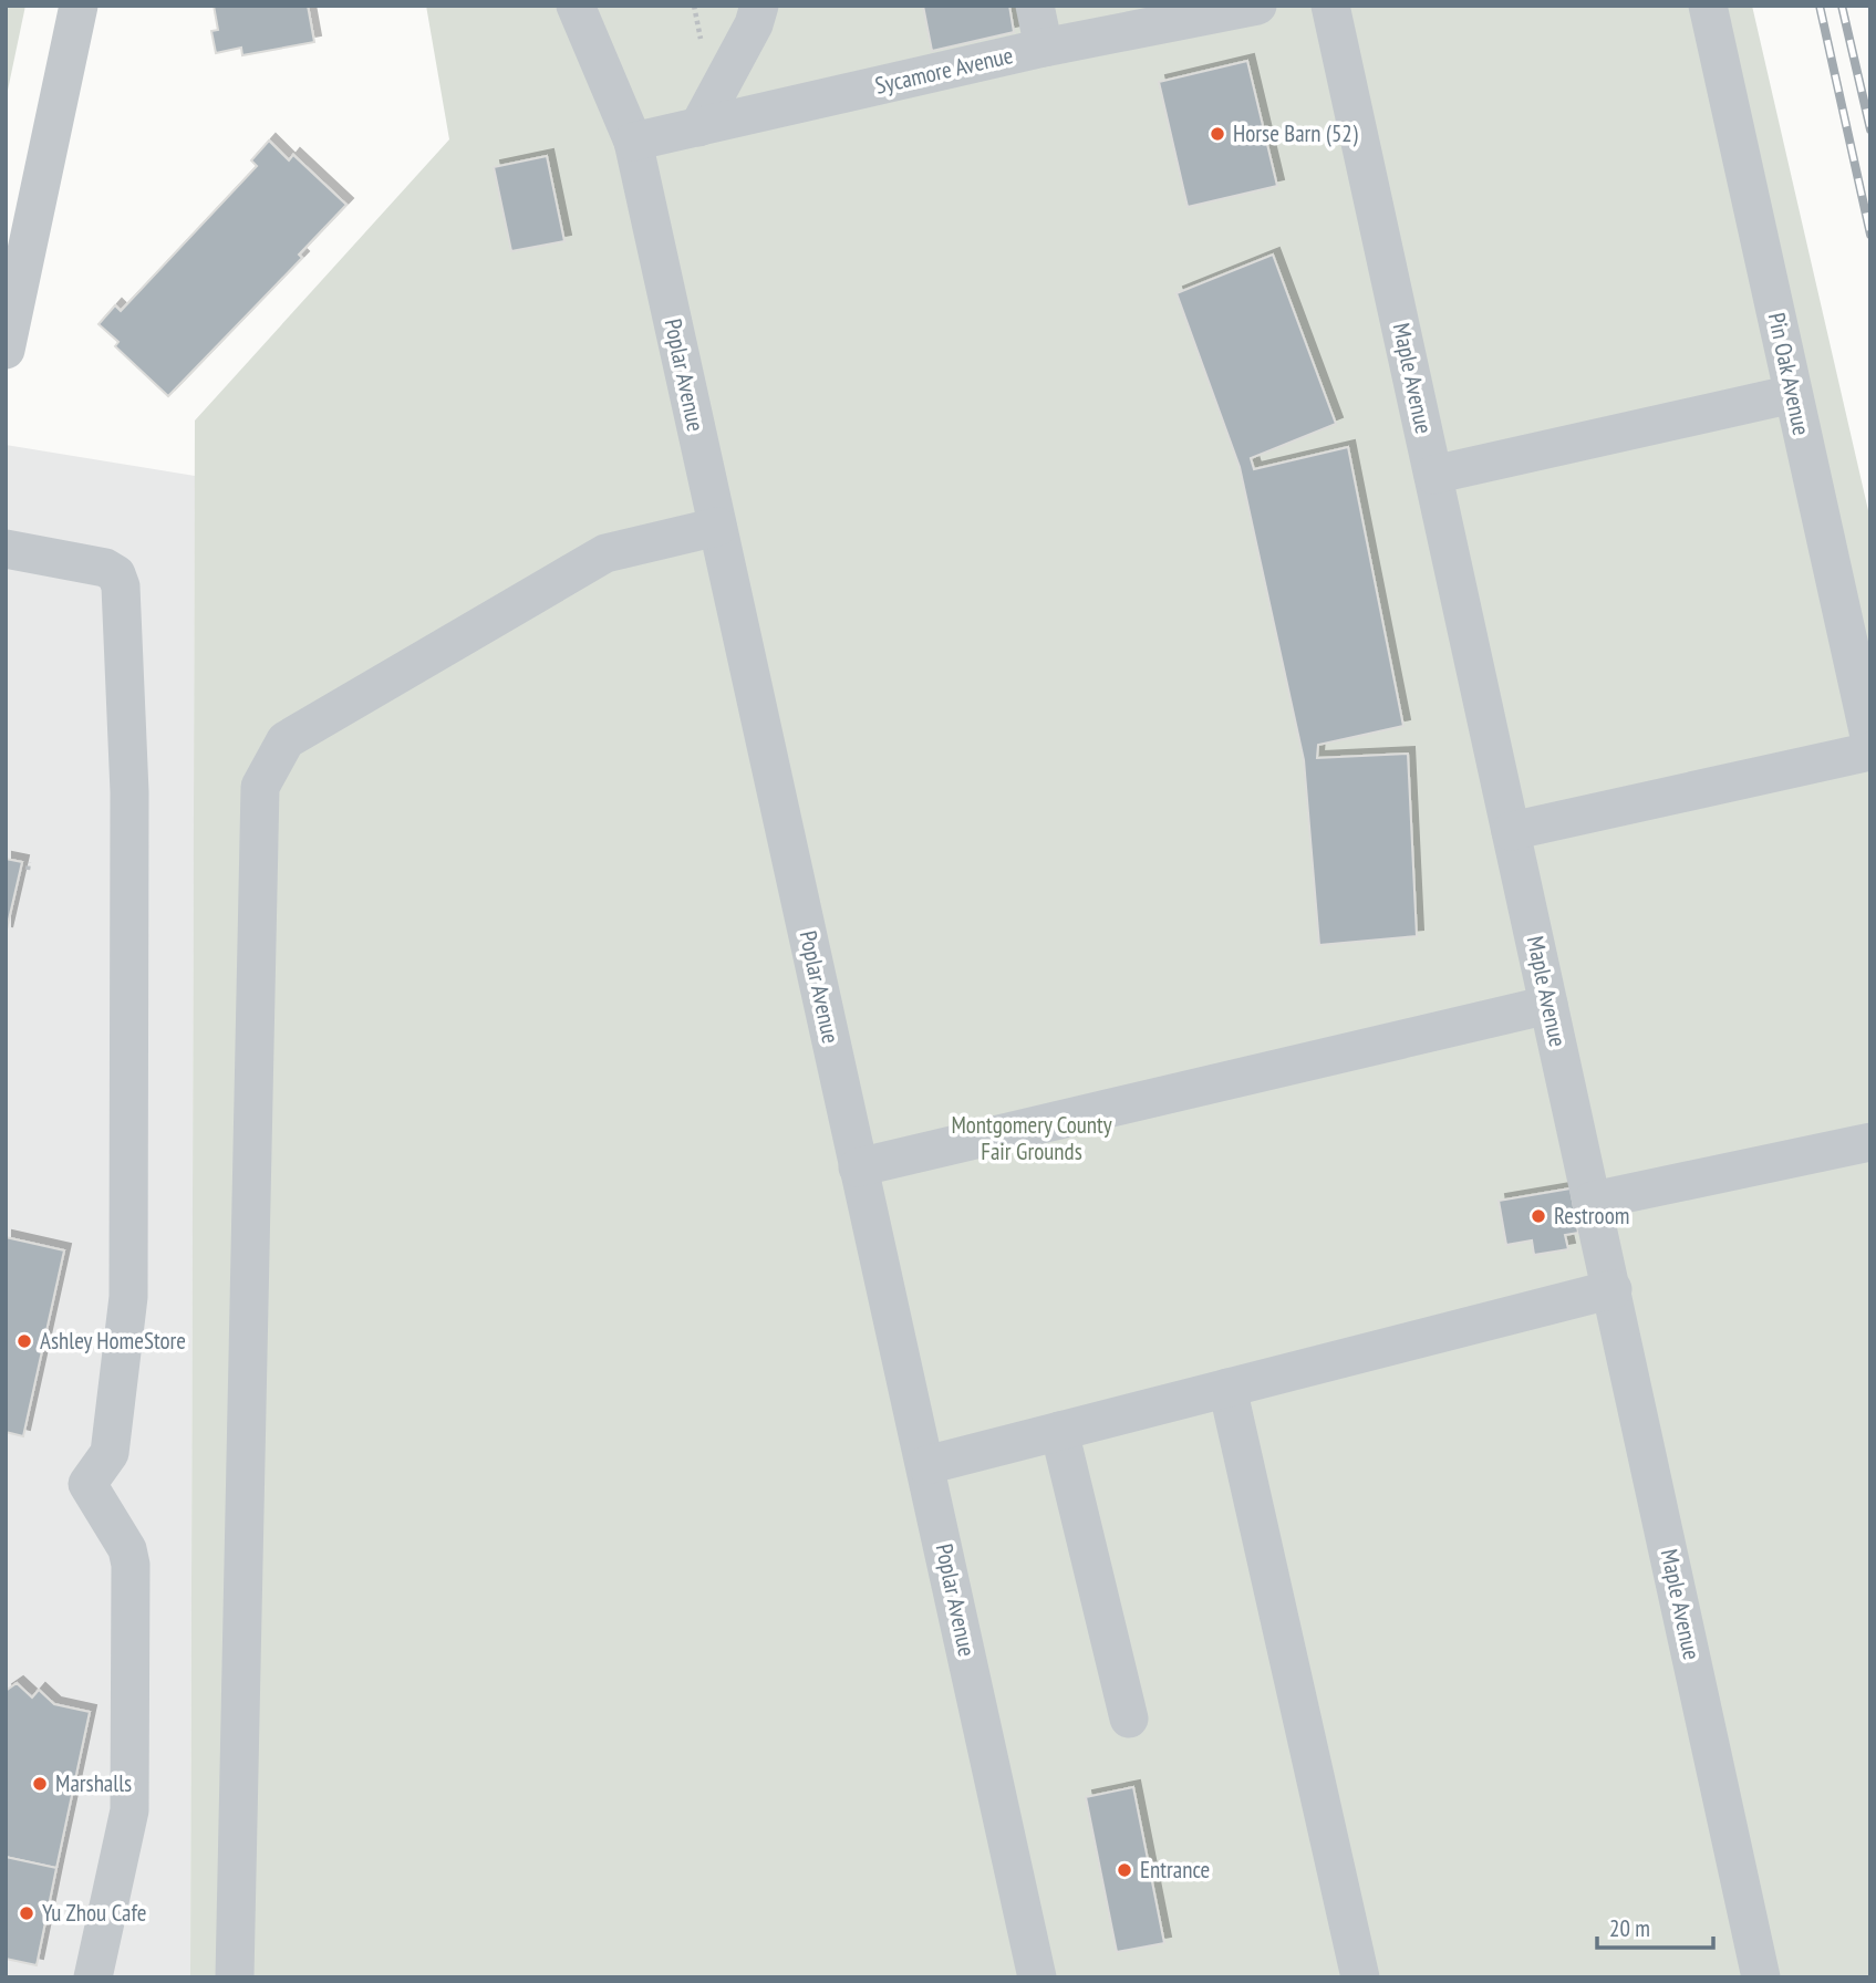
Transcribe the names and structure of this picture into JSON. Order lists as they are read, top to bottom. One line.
{"streets":{"street":["Sycamore Avenue","Pin Oak Avenue","Poplar Avenue","Maple Avenue"]},"crossings":[["Sycamore Avenue","Poplar Avenue"]],"parks":["Montgomery County Fair Grounds"],"places":["Horse Barn (52)","Restroom","Ashley HomeStore","Marshalls","Entrance","Yu Zhou Cafe"],"scale_bar":"20 m"}
